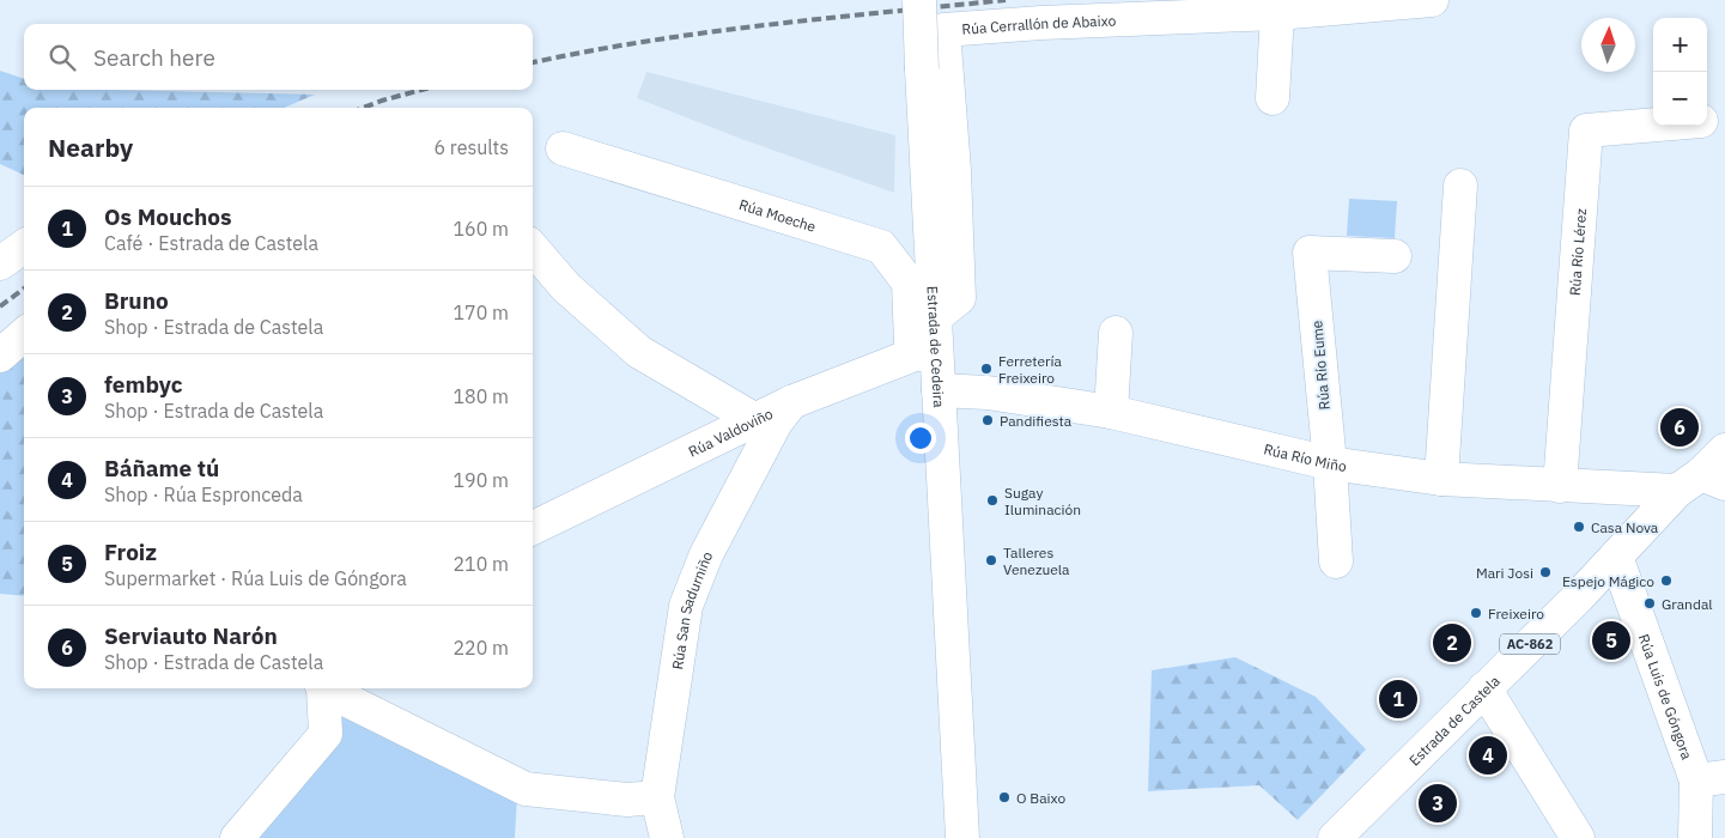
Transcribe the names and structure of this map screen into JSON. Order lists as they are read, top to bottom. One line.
{"streets":{"street":["Rúa Cerrallón de Abaixo","Rúa Moeche","Rúa Río Lérez","Estrada de Cedeira","Rúa Río Eume","Rúa Valdoviño","Rúa Río Miño","Rúa San Sadurniño","AC-862","Rúa Luis de Góngora","Estrada de Castela"]},"crossings":[["Rúa Cerrallón de Abaixo","Estrada de Cedeira"],["Rúa Moeche","Estrada de Cedeira"],["Rúa Moeche","Rúa Valdoviño"],["Rúa Río Lérez","Rúa Río Miño"],["Estrada de Cedeira","Rúa Valdoviño"],["Estrada de Cedeira","Rúa Río Miño"],["Rúa Río Eume","Rúa Río Miño"],["Rúa Valdoviño","Rúa San Sadurniño"],["Rúa Río Miño","Estrada de Castela"],["Rúa Luis de Góngora","Estrada de Castela"]],"places":["Ferretería Freixeiro","Pandifiesta","Sugay Iluminación","Casa Nova","Talleres Venezuela","Mari Josi","Espejo Mágico","Grandal","Freixeiro","O Baixo"],"north":"top","page":{"map_buttons":["+","−"],"search":"Search here","heading":["Nearby","6 results"],"list":[{"mark":"1","name":"Os Mouchos","note":"Café · Estrada de Castela","value":"160 m"},{"mark":"2","name":"Bruno","note":"Shop · Estrada de Castela","value":"170 m"},{"mark":"3","name":"fembyc","note":"Shop · Estrada de Castela","value":"180 m"},{"mark":"4","name":"Báñame tú","note":"Shop · Rúa Espronceda","value":"190 m"},{"mark":"5","name":"Froiz","note":"Supermarket · Rúa Luis de Góngora","value":"210 m"},{"mark":"6","name":"Serviauto Narón","note":"Shop · Estrada de Castela","value":"220 m"}],"pins":["6","5","2","1","4","3"]}}
